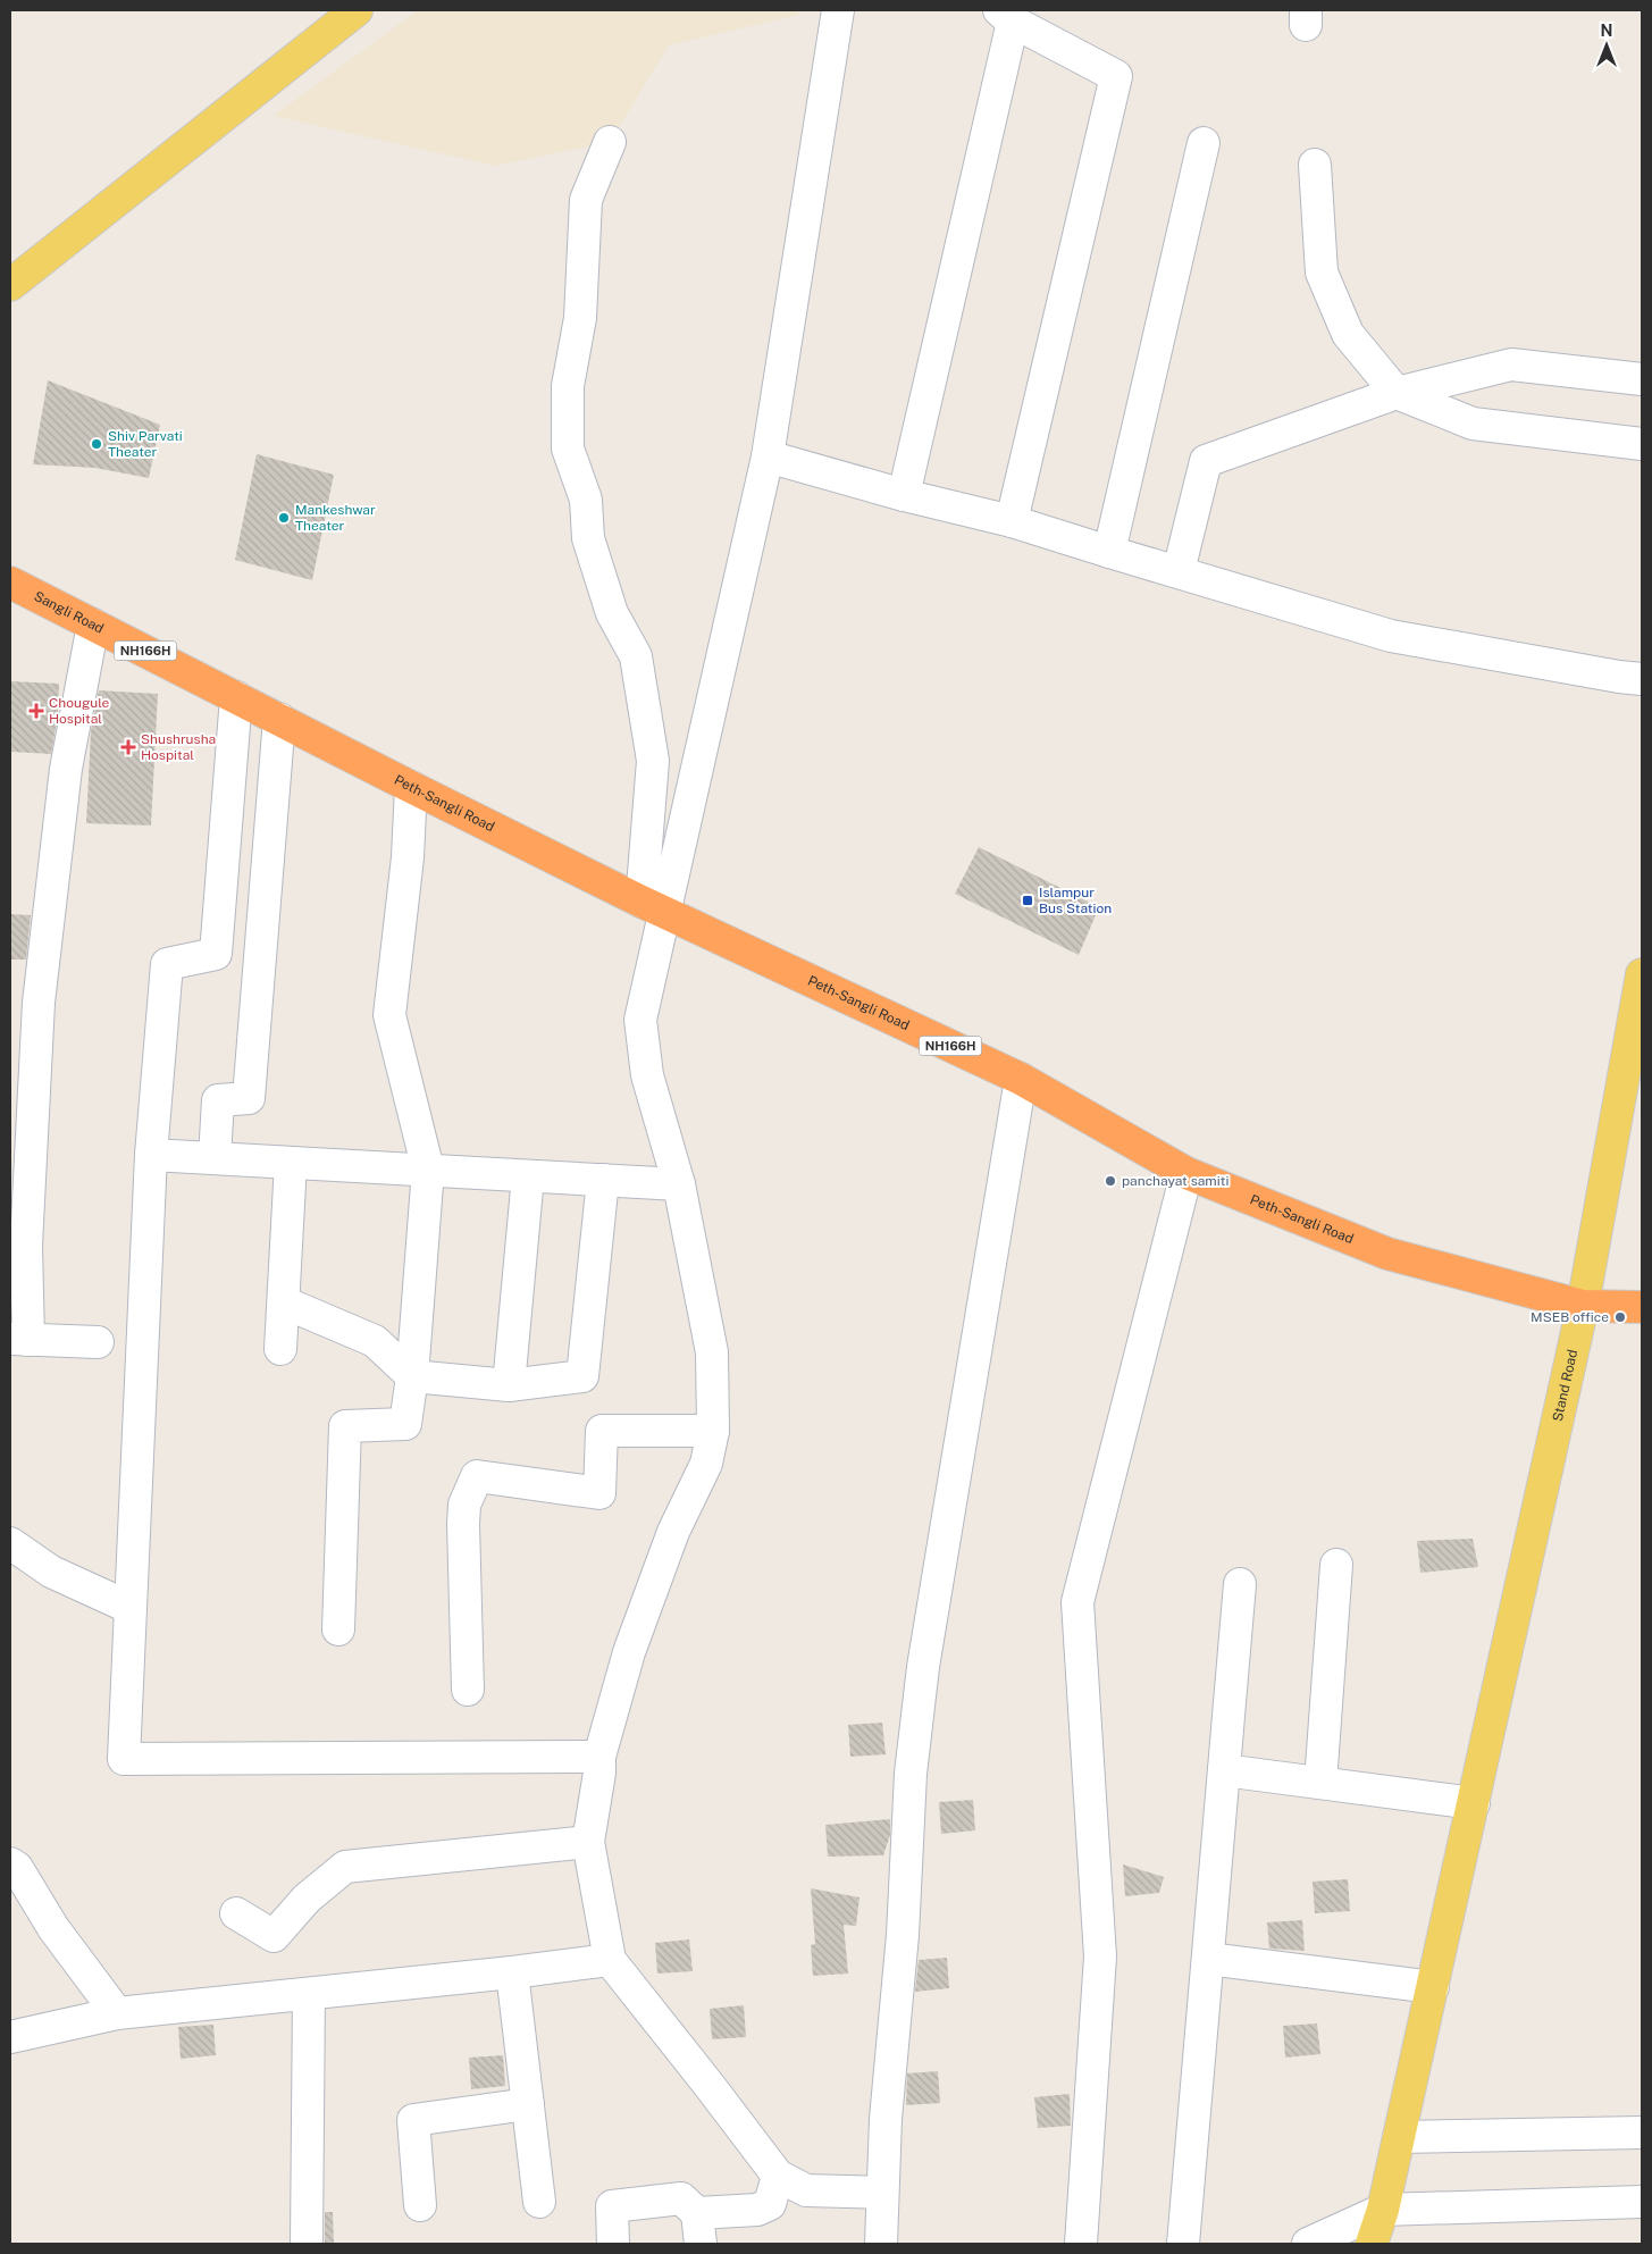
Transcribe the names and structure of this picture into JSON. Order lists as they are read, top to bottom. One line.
{"streets":{"highway":["Sangli Road","NH166H","Peth-Sangli Road"],"main road":["Stand Road"]},"crossings":[["Sangli Road","Peth-Sangli Road"],["Peth-Sangli Road","Stand Road"]],"places":{"other":["Shiv Parvati Theater","Mankeshwar Theater","panchayat samiti","MSEB office"],"health":["Chougule Hospital","Shushrusha Hospital"],"transit":["Islampur Bus Station"]},"north":"top"}
